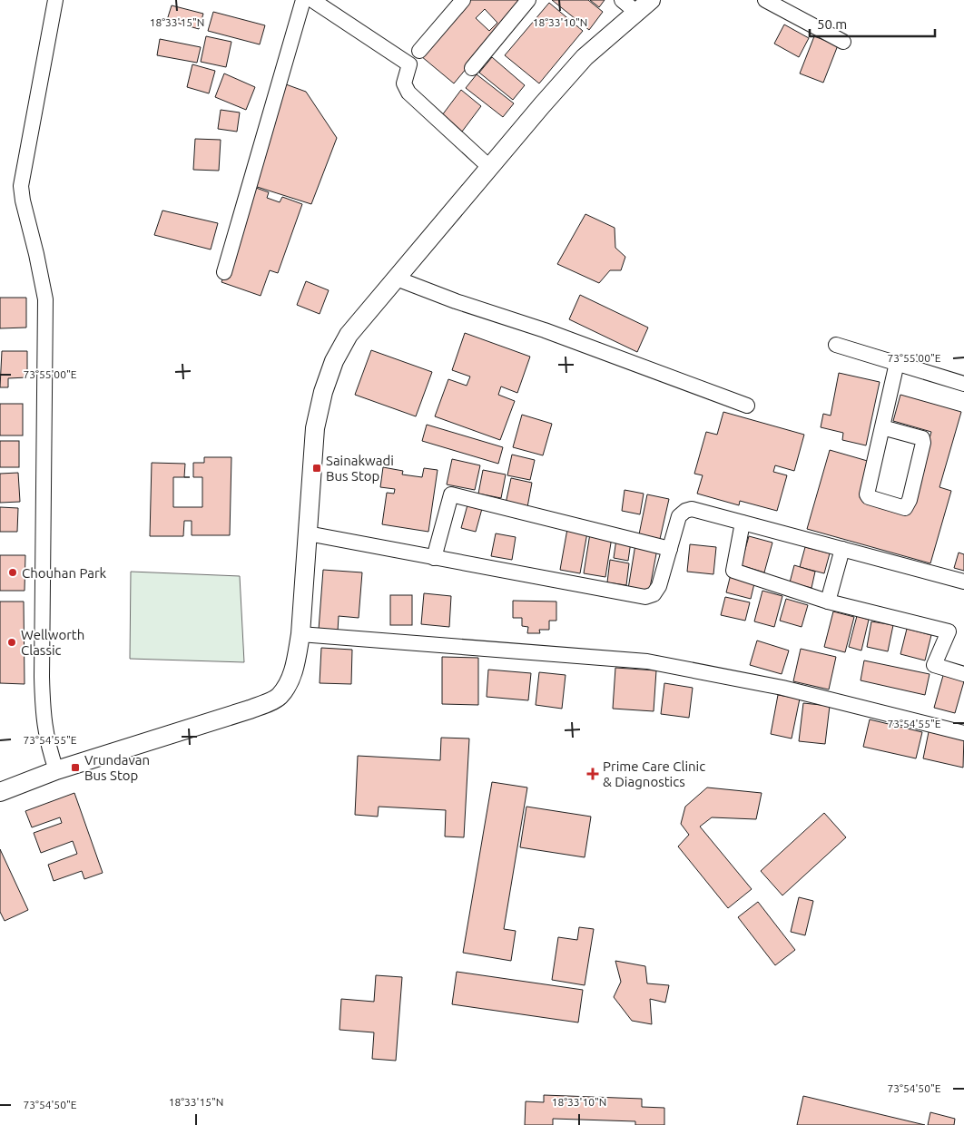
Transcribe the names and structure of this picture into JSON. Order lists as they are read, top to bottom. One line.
{"places":{"transit":["Sainakwadi Bus Stop","Vrundavan Bus Stop"],"other":["Chouhan Park","Wellworth Classic"],"health":["Prime Care Clinic & Diagnostics"]},"scale_bar":"50 m","coordinates":["18°33'15\"N","18°33'10\"N","73°55'00\"E","73°54'55\"E","73°54'50\"E"]}
